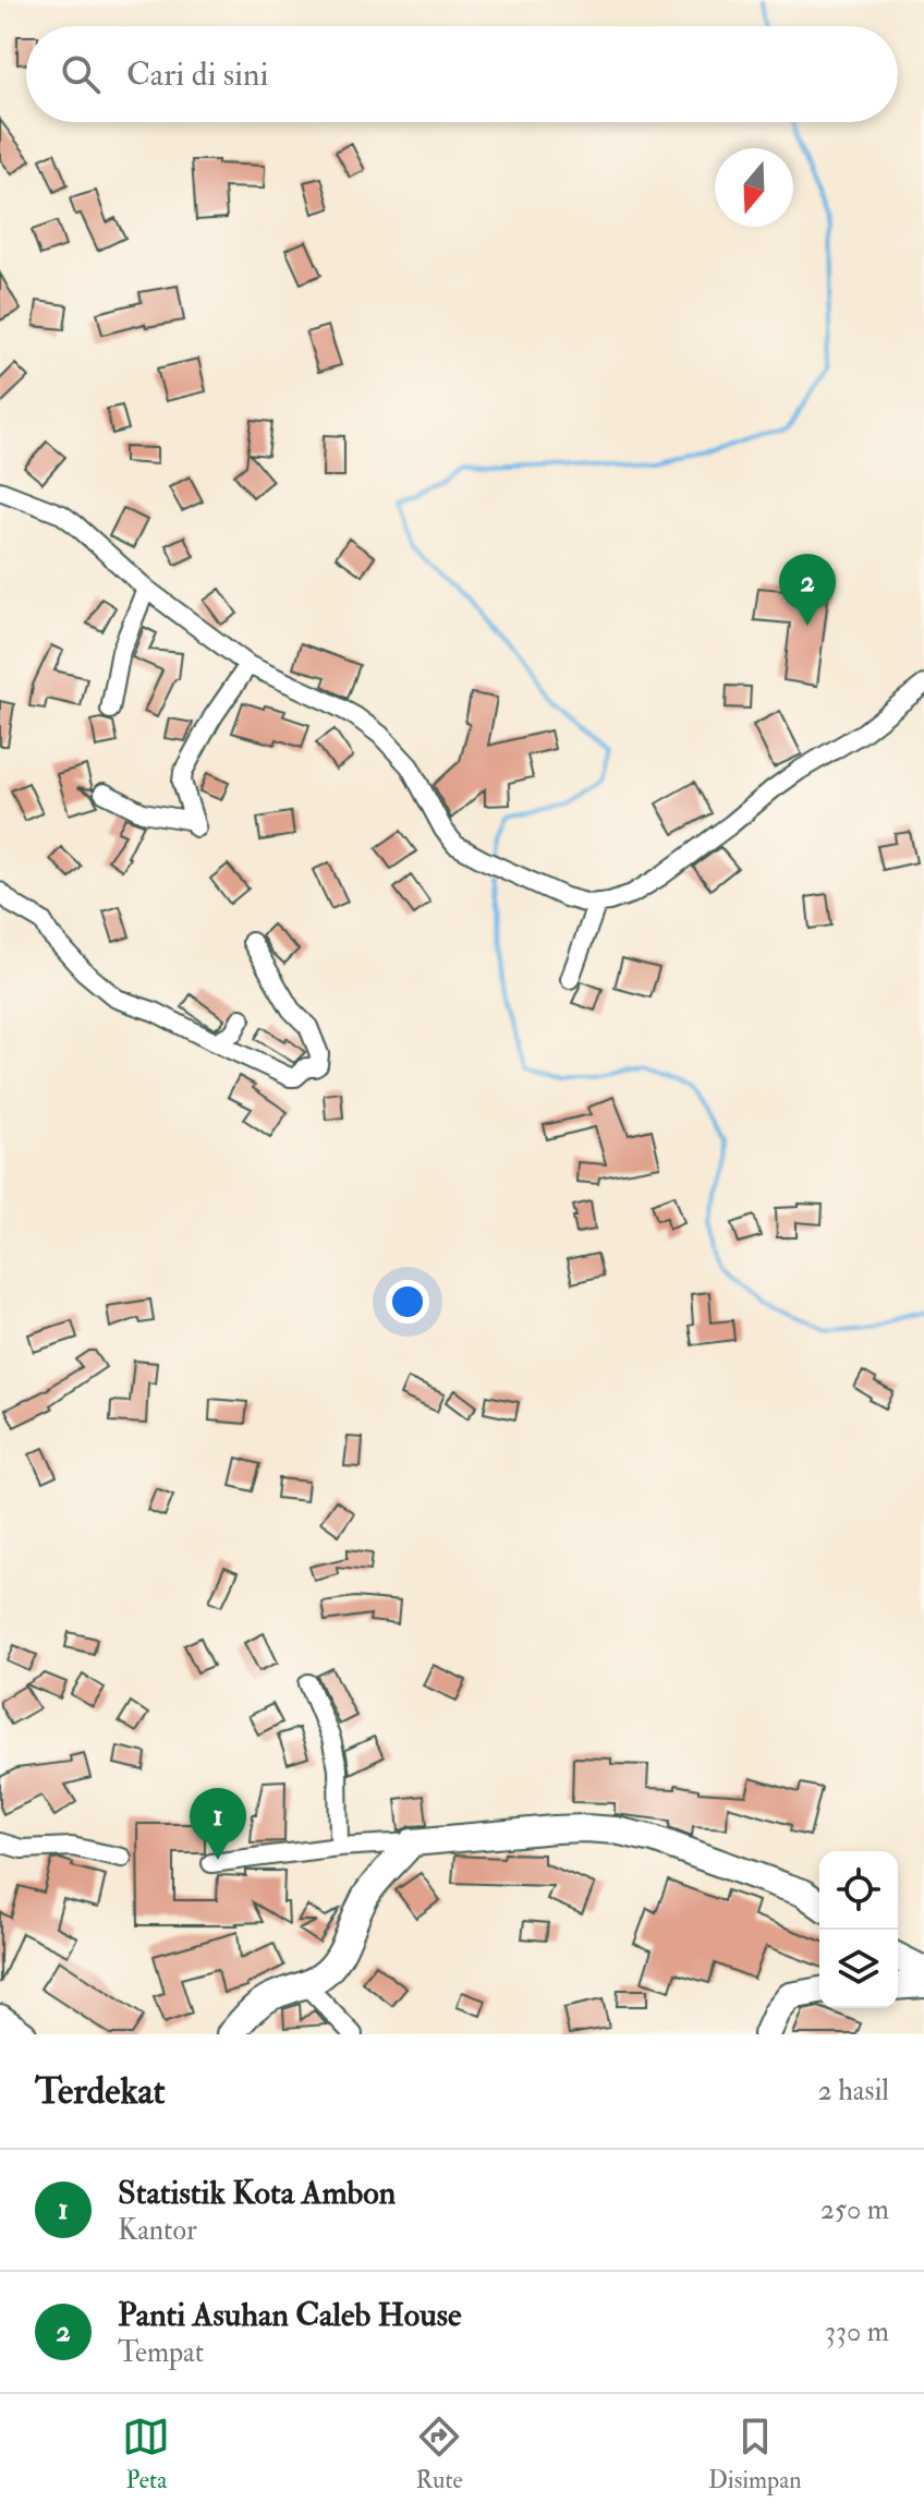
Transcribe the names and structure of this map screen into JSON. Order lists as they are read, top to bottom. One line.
{"north":"bottom","page":{"search":"Cari di sini","pins":["2","1"],"heading":["Terdekat","2 hasil"],"list":[{"mark":"1","name":"Statistik Kota Ambon","note":"Kantor","value":"250 m"},{"mark":"2","name":"Panti Asuhan Caleb House","note":"Tempat","value":"330 m"}],"nav":["Peta","Rute","Disimpan"]}}
